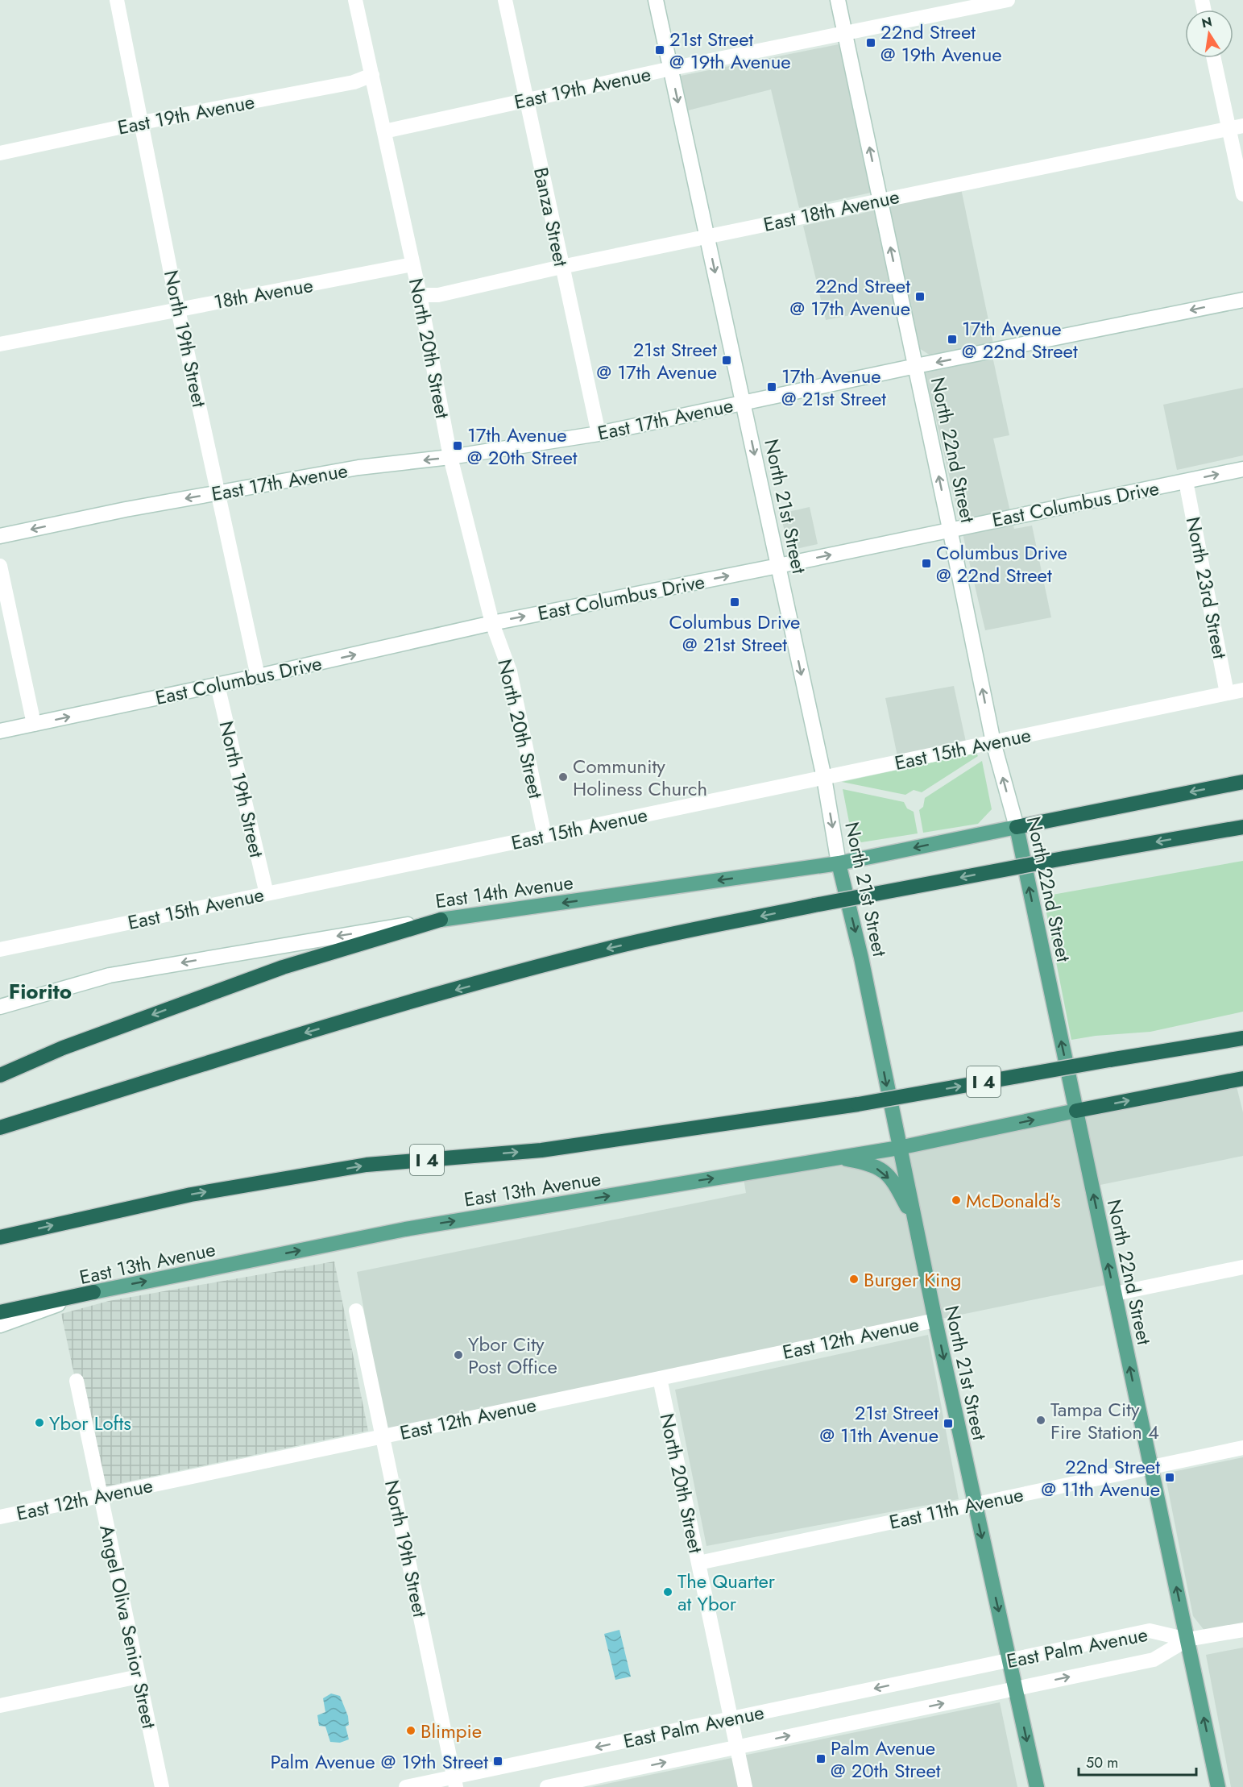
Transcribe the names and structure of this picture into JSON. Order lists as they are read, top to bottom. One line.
{"streets":{"highway":["I 4"],"main road":["North 22nd Street","North 21st Street","East 14th Avenue","East 13th Avenue"],"street":["East 19th Avenue","East 18th Avenue","Banza Street","18th Avenue","North 19th Street","North 20th Street","East 17th Avenue","East Columbus Drive","North 23rd Street","East 15th Avenue","East 12th Avenue","East 11th Avenue","Angel Oliva Senior Street","East Palm Avenue"]},"crossings":[["East 19th Avenue","Banza Street"],["East 19th Avenue","North 19th Street"],["East 19th Avenue","North 20th Street"],["East 19th Avenue","North 22nd Street"],["East 19th Avenue","North 21st Street"],["East 18th Avenue","Banza Street"],["East 18th Avenue","North 20th Street"],["East 18th Avenue","North 22nd Street"],["East 18th Avenue","North 21st Street"],["Banza Street","East 17th Avenue"],["18th Avenue","North 19th Street"],["18th Avenue","North 20th Street"],["North 19th Street","East 17th Avenue"],["North 19th Street","East Columbus Drive"],["North 19th Street","East 15th Avenue"],["North 19th Street","East 12th Avenue"],["North 19th Street","East Palm Avenue"],["North 20th Street","East 17th Avenue"],["North 20th Street","East Columbus Drive"],["North 20th Street","East 15th Avenue"],["North 20th Street","East 12th Avenue"],["North 20th Street","East 11th Avenue"],["North 20th Street","East Palm Avenue"],["East 17th Avenue","North 22nd Street"],["East 17th Avenue","North 21st Street"],["North 22nd Street","East Columbus Drive"],["North 22nd Street","East 15th Avenue"],["North 22nd Street","East 14th Avenue"],["North 22nd Street","East 13th Avenue"],["North 22nd Street","East 11th Avenue"],["North 22nd Street","East Palm Avenue"],["East Columbus Drive","North 21st Street"],["East Columbus Drive","North 23rd Street"],["North 21st Street","East 15th Avenue"],["North 21st Street","East 14th Avenue"],["North 21st Street","East 13th Avenue"],["North 21st Street","East 12th Avenue"],["North 21st Street","East 11th Avenue"],["North 21st Street","East Palm Avenue"],["North 23rd Street","East 15th Avenue"],["East 12th Avenue","Angel Oliva Senior Street"]],"one_way":["East 17th Avenue","North 22nd Street","East Columbus Drive","North 21st Street","East 14th Avenue","East 13th Avenue"],"districts":["Fiorito"],"places":{"transit":["22nd Street @ 19th Avenue","21st Street @ 19th Avenue","22nd Street @ 17th Avenue","17th Avenue @ 22nd Street","21st Street @ 17th Avenue","17th Avenue @ 21st Street","17th Avenue @ 20th Street","Columbus Drive @ 22nd Street","Columbus Drive @ 21st Street","21st Street @ 11th Avenue","22nd Street @ 11th Avenue","Palm Avenue @ 20th Street","Palm Avenue @ 19th Street"],"other":["Community Holiness Church","McDonald's","Burger King","Ybor City Post Office","Tampa City Fire Station 4","Ybor Lofts","The Quarter at Ybor","Blimpie"]},"scale_bar":"50 m","north":"top"}
